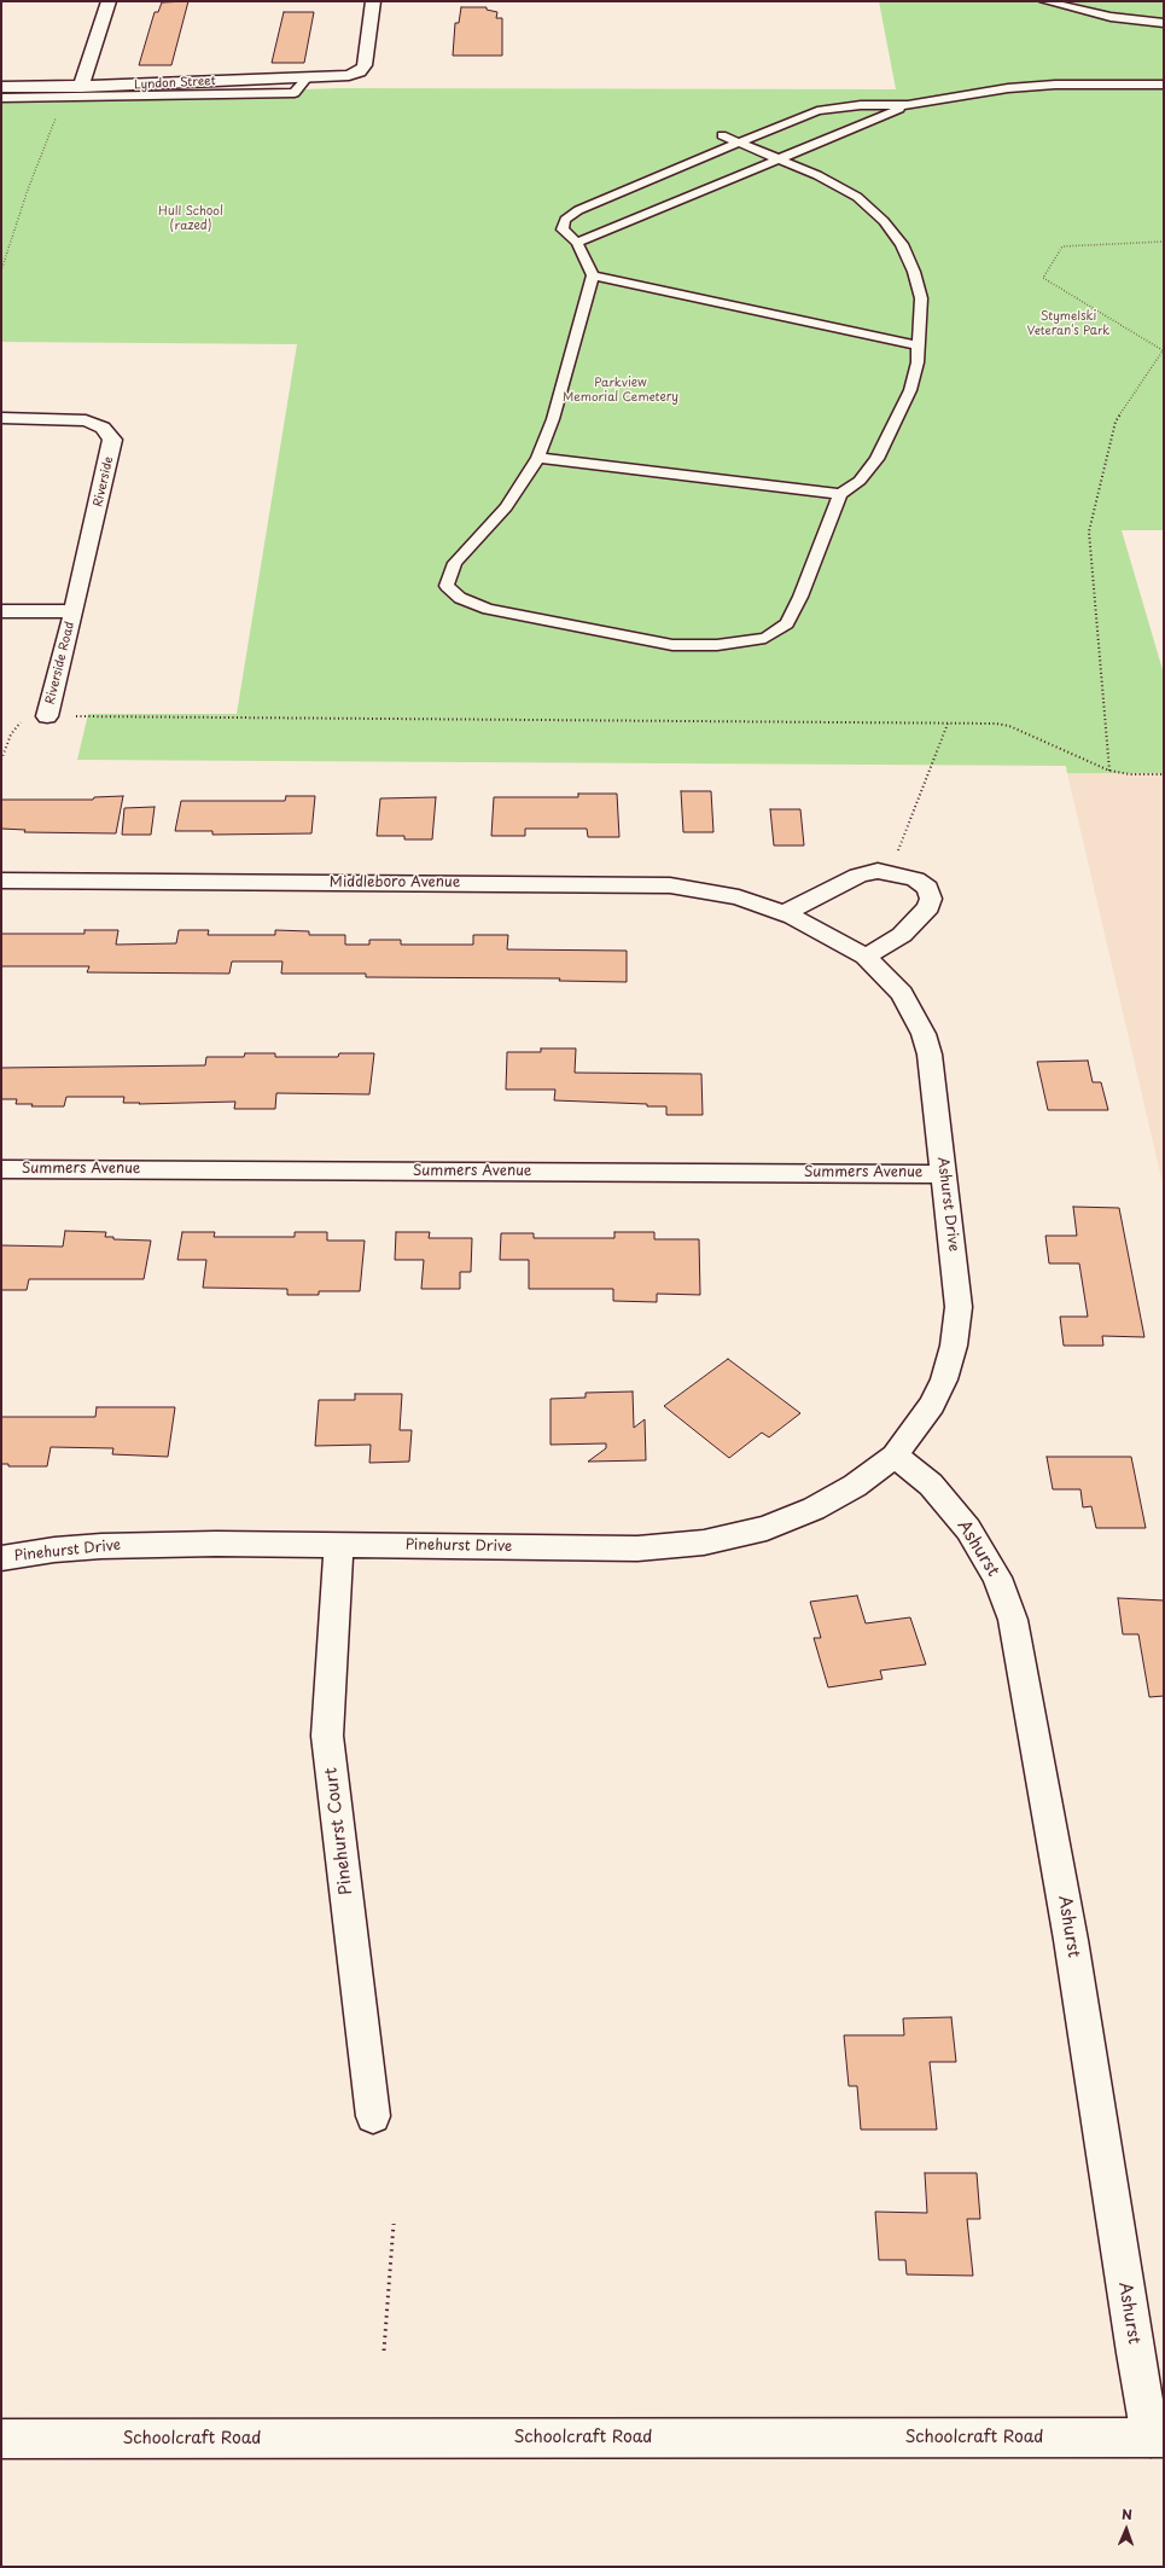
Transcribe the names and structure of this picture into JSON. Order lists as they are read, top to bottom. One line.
{"streets":{"street":["Lyndon Street","Riverside","Riverside Road","Middleboro Avenue","Summers Avenue","Ashurst Drive","Pinehurst Drive","Ashurst","Pinehurst Court","Schoolcraft Road"]},"crossings":[["Riverside","Riverside Road"],["Middleboro Avenue","Ashurst Drive"],["Summers Avenue","Ashurst Drive"],["Ashurst Drive","Pinehurst Drive"],["Ashurst Drive","Ashurst"],["Pinehurst Drive","Ashurst"],["Pinehurst Drive","Pinehurst Court"],["Ashurst","Schoolcraft Road"]],"parks":["Hull School (razed)","Stymelski Veteran's Park","Parkview Memorial Cemetery"],"north":"top"}
